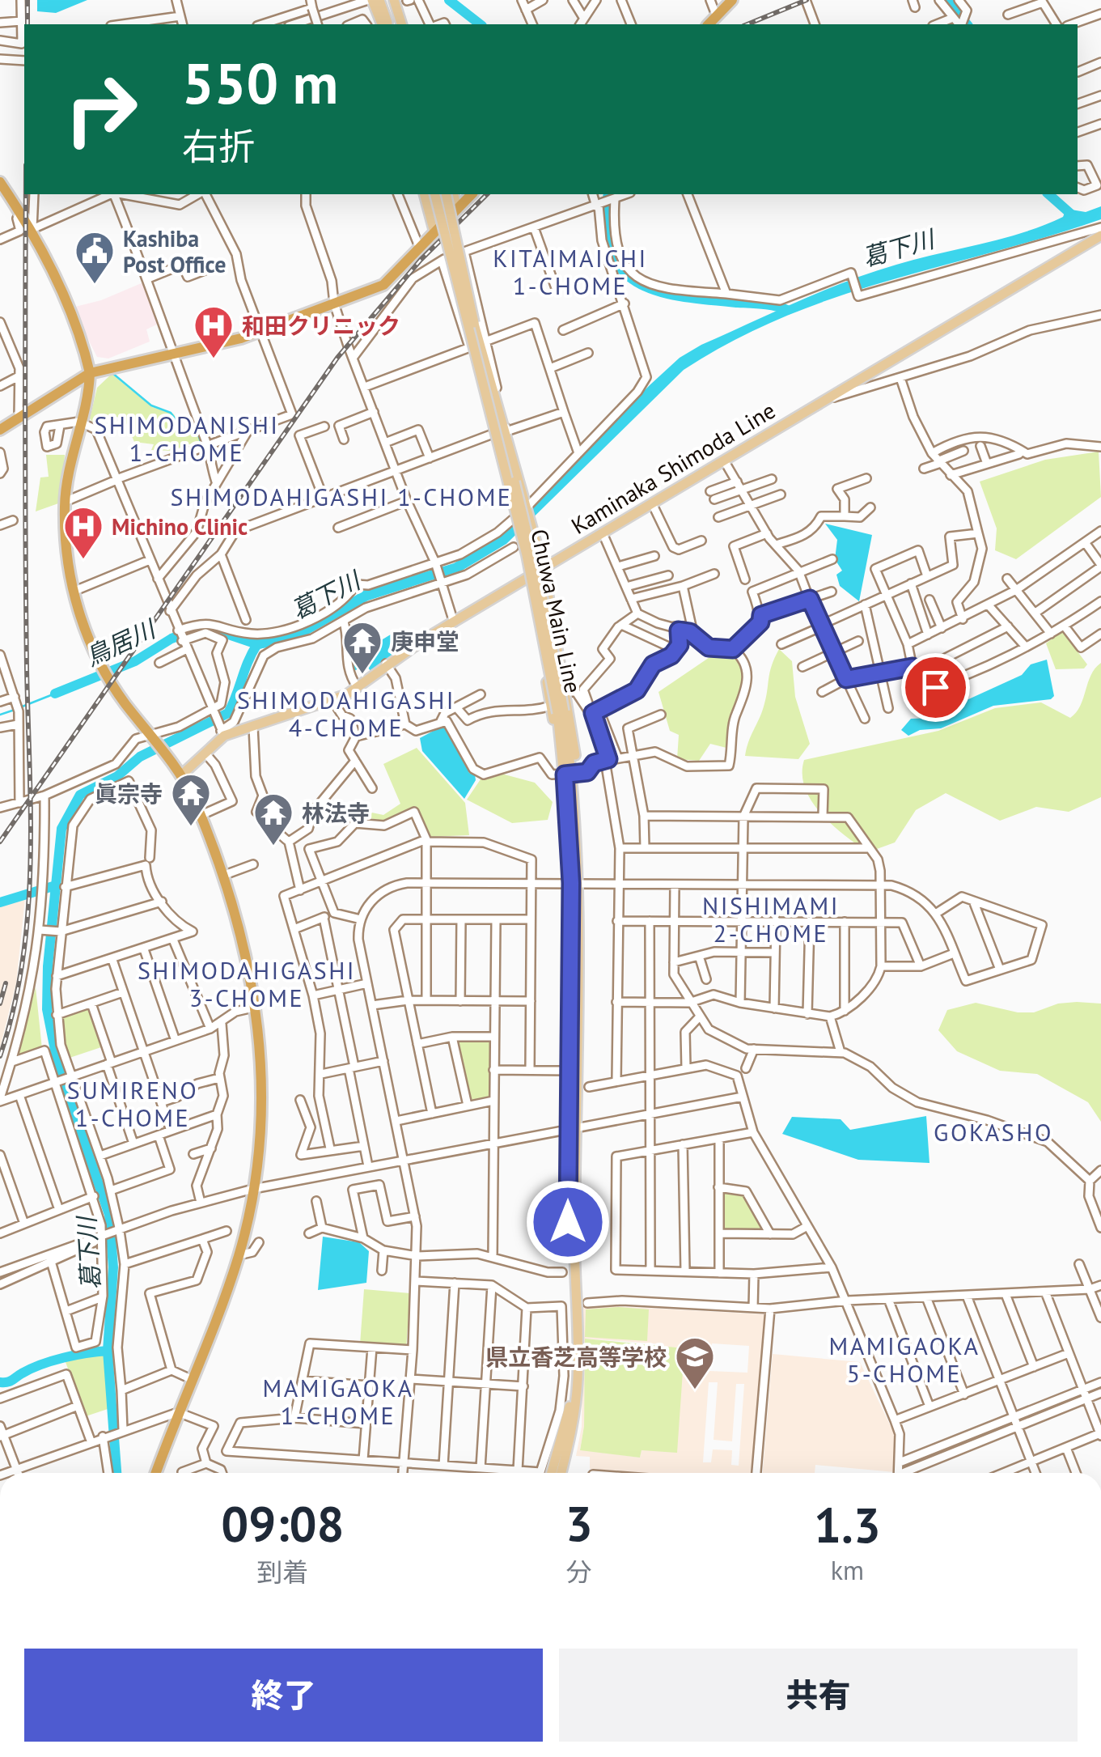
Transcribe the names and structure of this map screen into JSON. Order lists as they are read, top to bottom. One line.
{"streets":{"main road":["Kaminaka Shimoda Line","Chuwa Main Line"]},"districts":["KITAIMAICHI 1-CHOME","SHIMODANISHI 1-CHOME","SHIMODAHIGASHI 1-CHOME","SHIMODAHIGASHI 4-CHOME","NISHIMAMI 2-CHOME","SHIMODAHIGASHI 3-CHOME","SUMIRENO 1-CHOME","GOKASHO","MAMIGAOKA 5-CHOME","MAMIGAOKA 1-CHOME"],"water":["葛下川","鳥居川"],"places":{"public building":["Kashiba Post Office"],"hospital":["和田クリニック","Michino Clinic"],"temple":["庚申堂","眞宗寺","林法寺"],"school or university":["県立香芝高等学校"]},"page":{"turn":["550 m","右折"],"eta":["09:08","到着","3","分","1.3","km"],"buttons":["終了","共有"]}}
